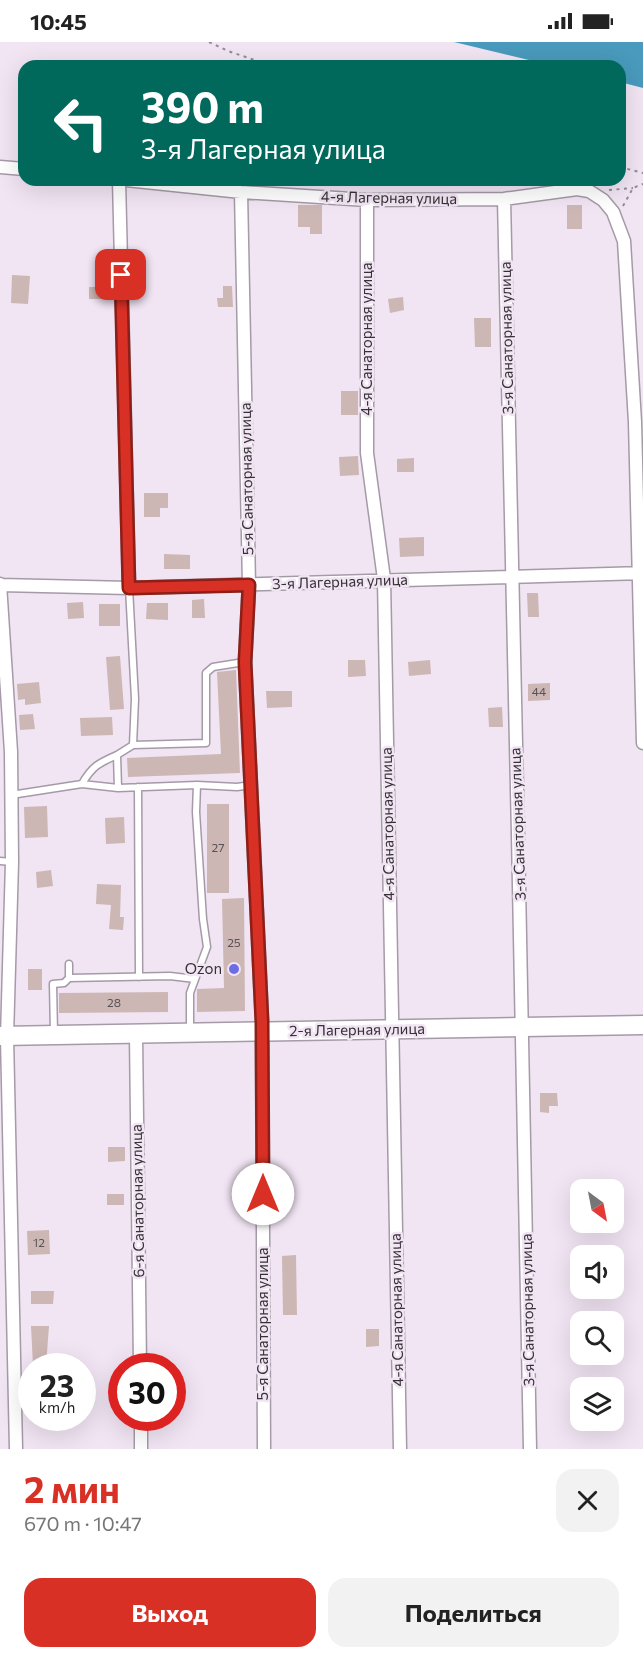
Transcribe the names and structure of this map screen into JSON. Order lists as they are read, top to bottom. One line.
{"streets":{"street":["4-я Лагерная улица","3-я Санаторная улица","4-я Санаторная улица","5-я Санаторная улица","3-я Лагерная улица","2-я Лагерная улица","6-я Санаторная улица"]},"crossings":[["4-я Лагерная улица","3-я Санаторная улица"],["4-я Лагерная улица","4-я Санаторная улица"],["4-я Лагерная улица","5-я Санаторная улица"],["3-я Санаторная улица","3-я Лагерная улица"],["3-я Санаторная улица","2-я Лагерная улица"],["4-я Санаторная улица","3-я Лагерная улица"],["4-я Санаторная улица","2-я Лагерная улица"],["5-я Санаторная улица","3-я Лагерная улица"],["5-я Санаторная улица","2-я Лагерная улица"],["2-я Лагерная улица","6-я Санаторная улица"]],"places":["Ozon"],"house_numbers":["44","27","25","28","12"],"north":"bottom right","page":{"status":"10:45","turn":["390 m","3-я Лагерная улица"],"speed":"23 km/h","limit":"30","heading":["2 мин","670 m · 10:47"],"buttons":["Выход","Поделиться"]}}
